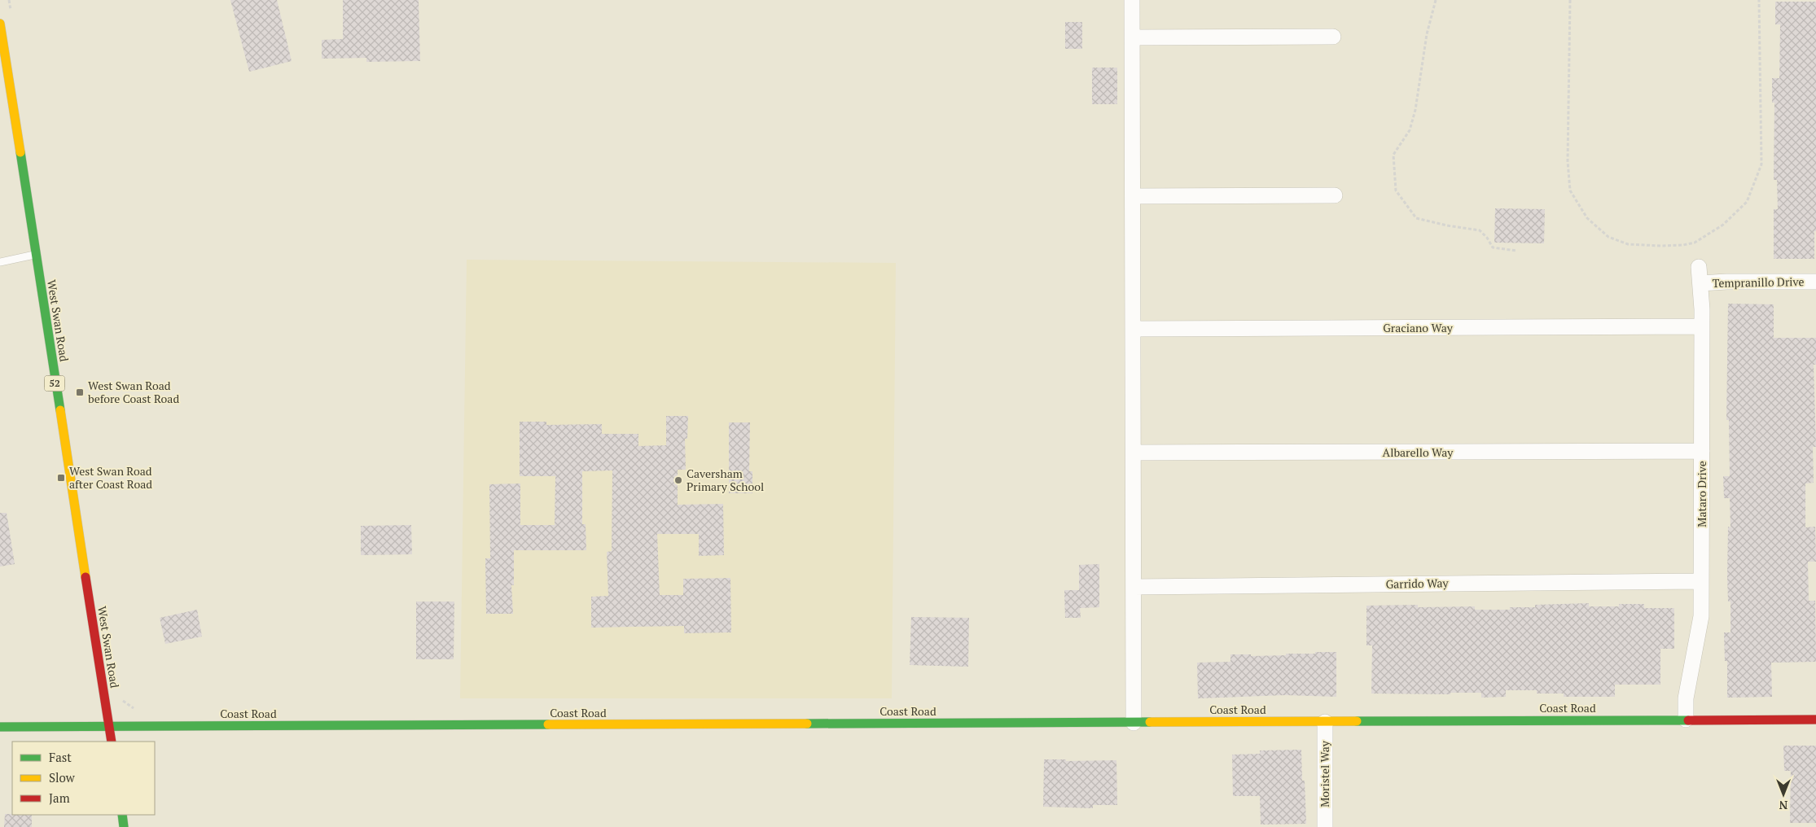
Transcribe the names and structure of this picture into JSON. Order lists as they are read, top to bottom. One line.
{"streets":{"street":["Tempranillo Drive","West Swan Road","Graciano Way","52","Albarello Way","Mataro Drive","Garrido Way","Coast Road","Moristel Way"]},"crossings":[["Tempranillo Drive","Mataro Drive"],["West Swan Road","Coast Road"],["Graciano Way","Mataro Drive"],["Albarello Way","Mataro Drive"],["Mataro Drive","Garrido Way"],["Mataro Drive","Coast Road"],["Coast Road","Moristel Way"]],"places":{"transit":["West Swan Road before Coast Road","West Swan Road after Coast Road"],"other":["Caversham Primary School"]},"legend":["Fast","Slow","Jam"],"north":"bottom"}
